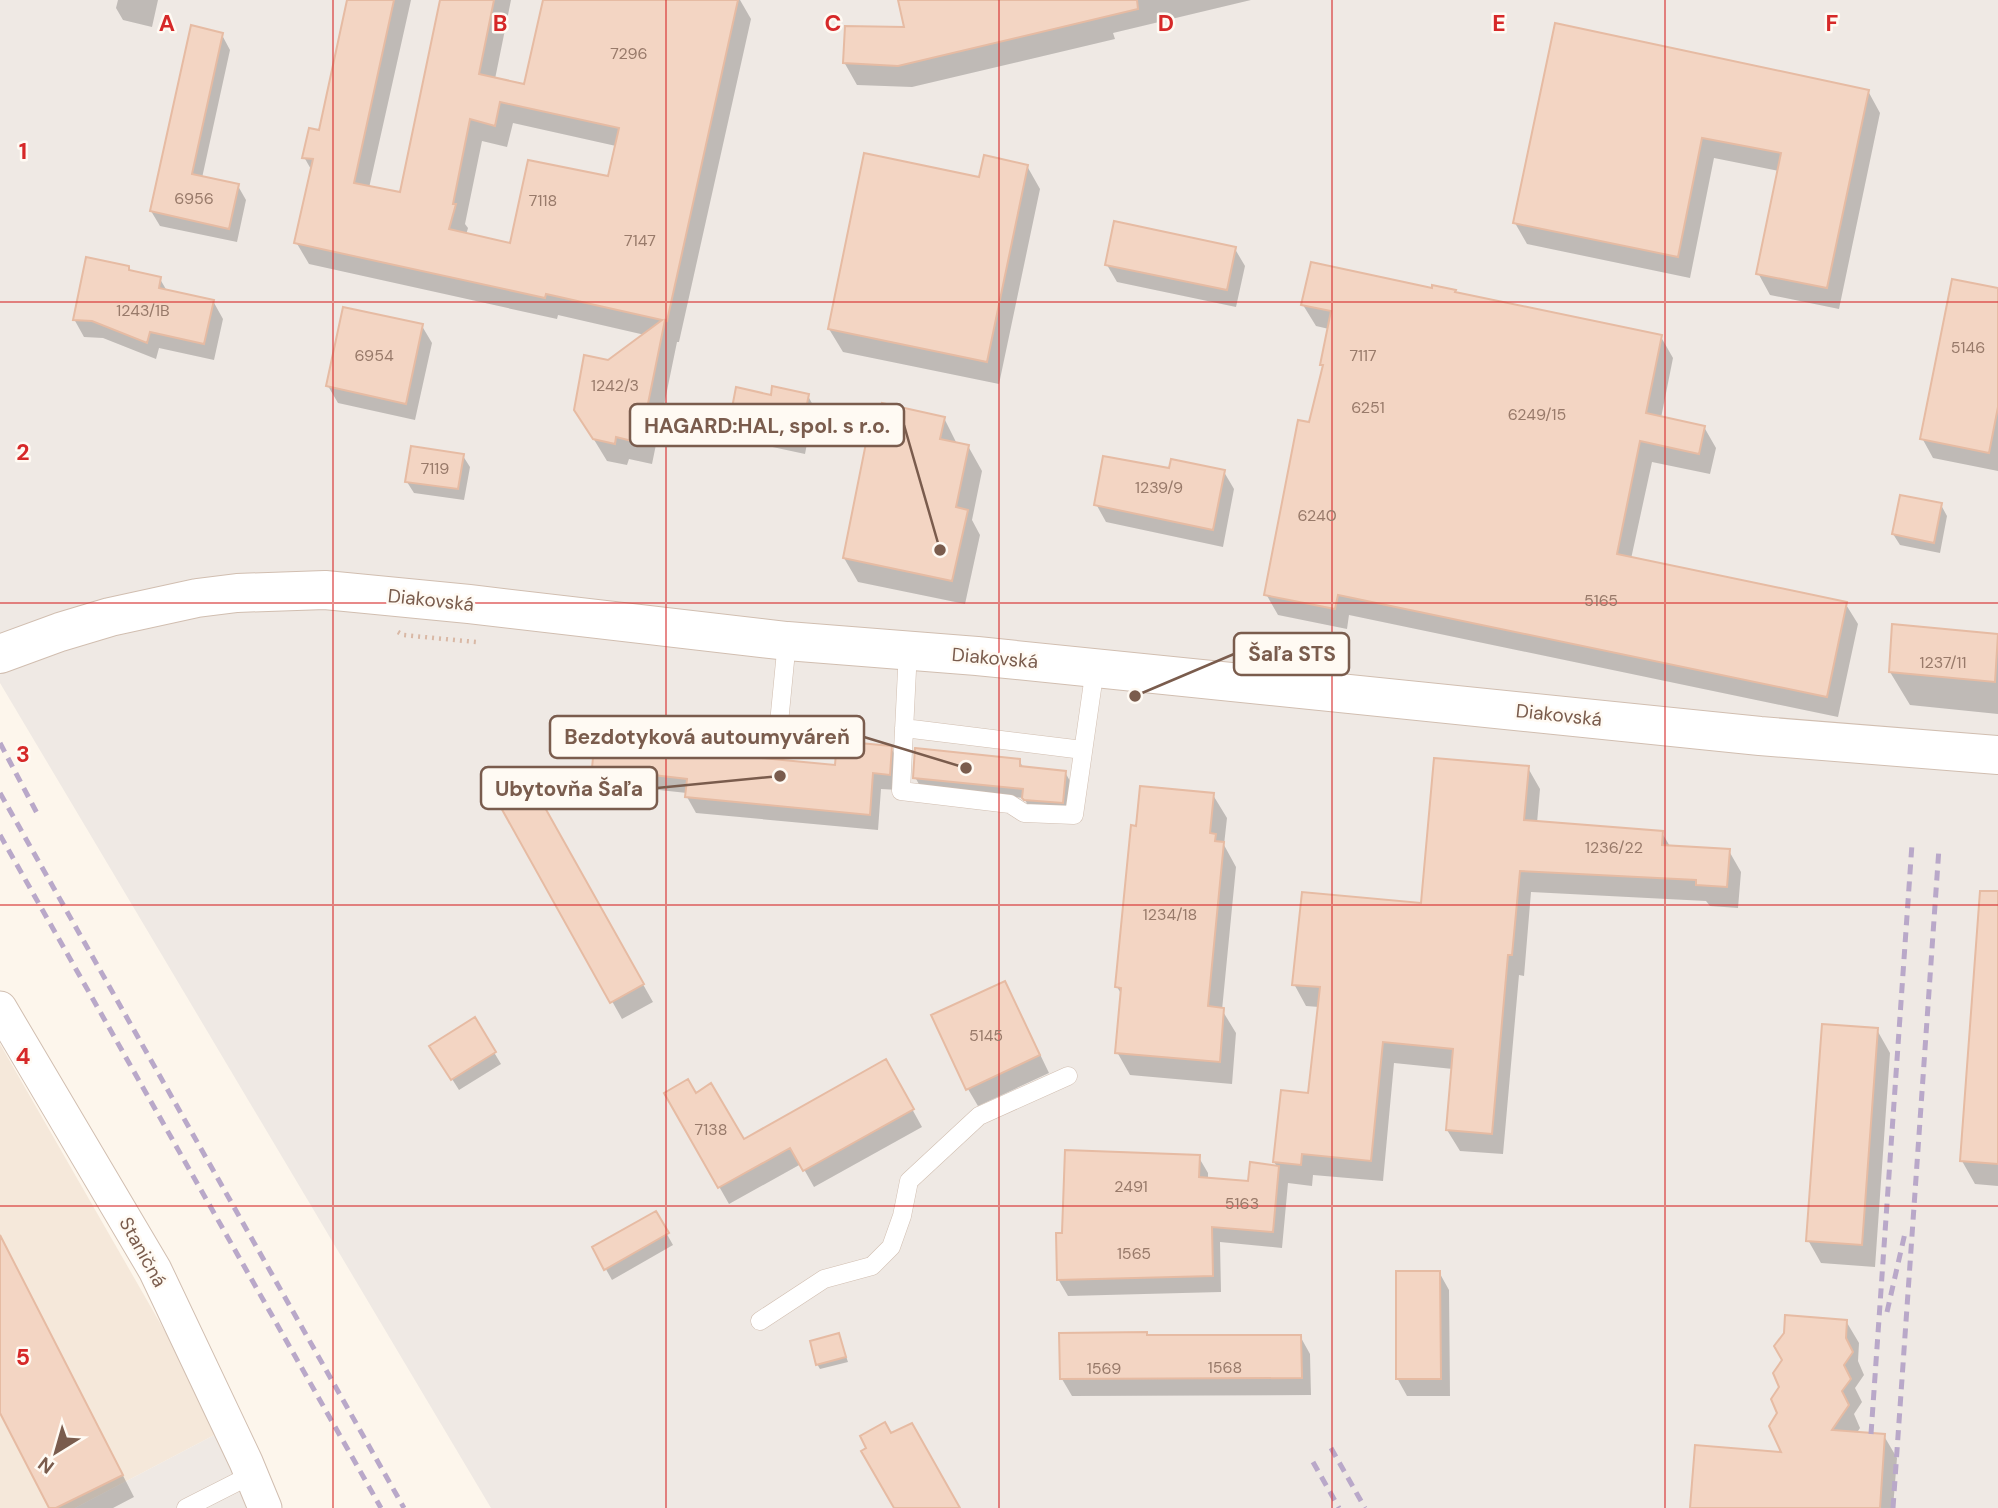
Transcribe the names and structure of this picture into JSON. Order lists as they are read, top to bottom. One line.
{"streets":{"street":["Diakovská","Staničná"]},"places":["HAGARD:HAL, spol. s r.o.","Šaľa STS","Bezdotyková autoumyváreň","Ubytovňa Šaľa"],"house_numbers":["7296","6956","7118","7147","1243/1B","5146","6954","7117","1242/3","6251","6249/15","7119","1239/9","6240","5165","1237/11","1236/22","1234/18","5145","7138","2491","5163","1565","1568","1569"],"north":"bottom left","grid":{"columns":["A","B","C","D","E","F"],"rows":["1","2","3","4","5"]}}
